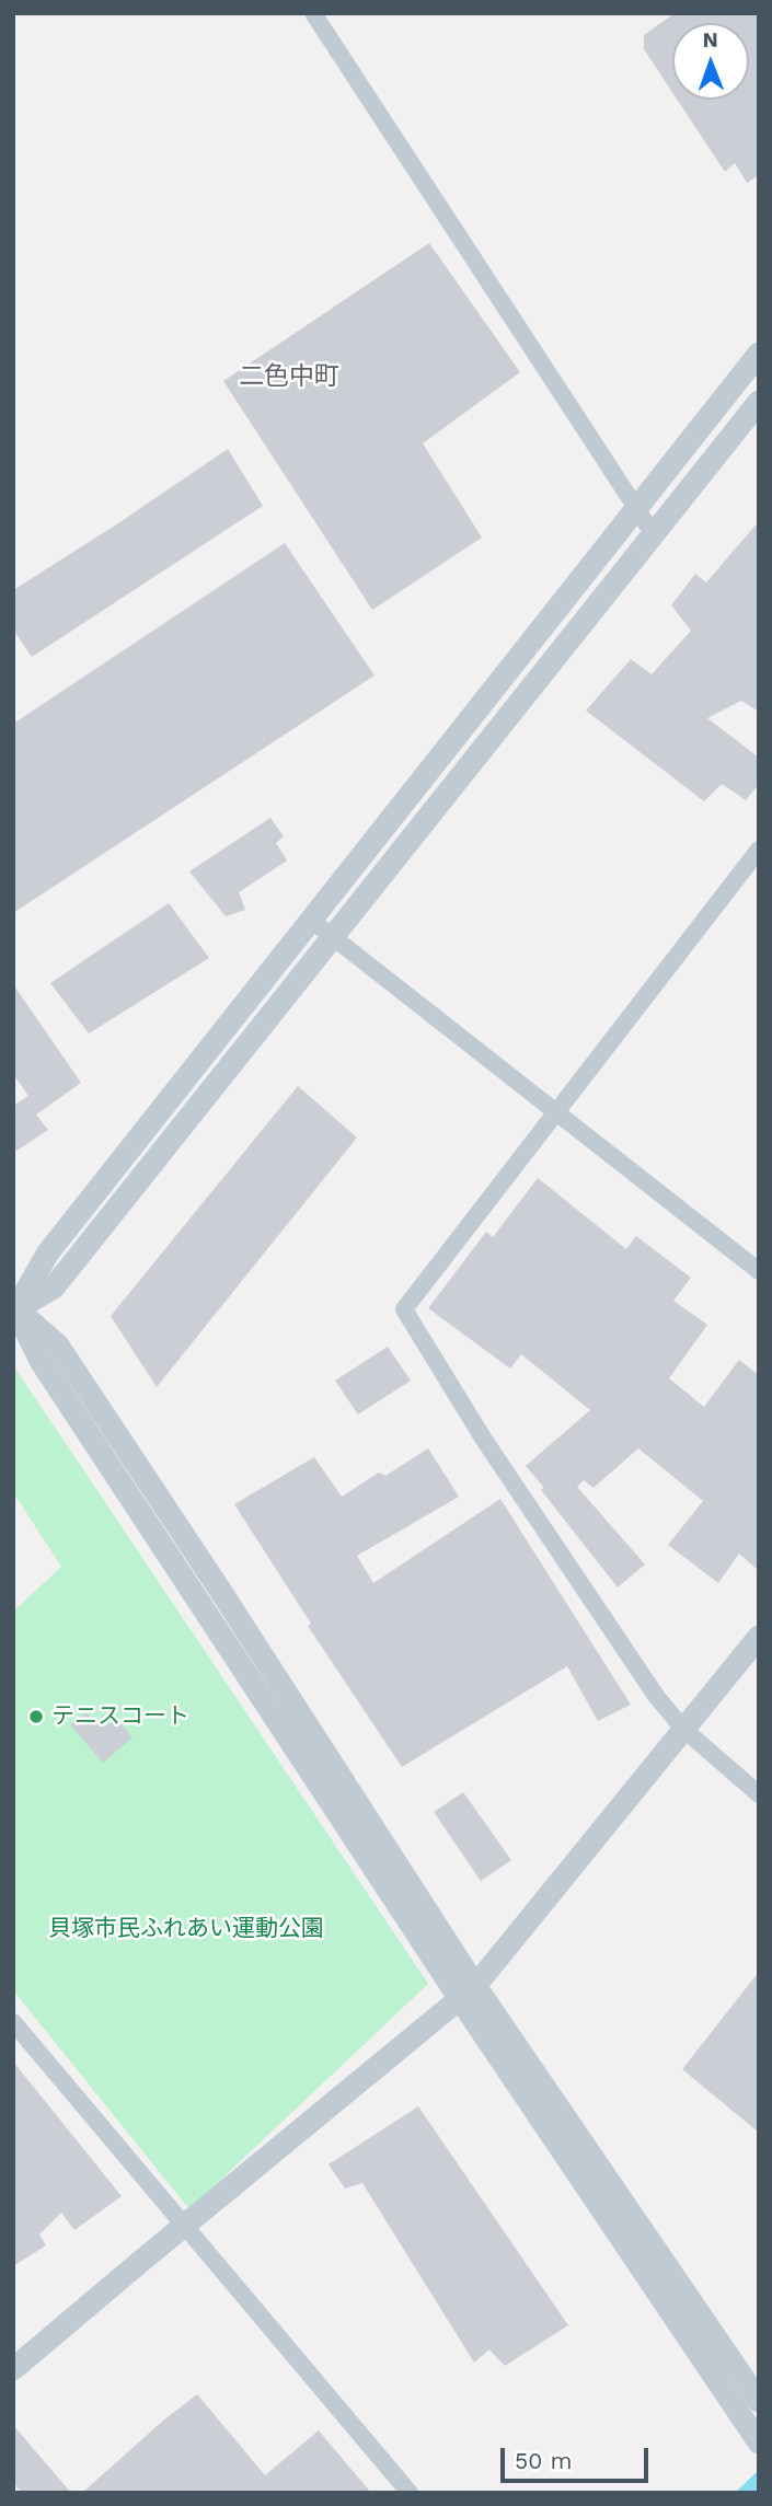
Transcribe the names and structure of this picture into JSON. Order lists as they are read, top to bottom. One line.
{"districts":["二色中町"],"parks":["貝塚市民ふれあい運動公園"],"places":["テニスコート"],"scale_bar":"50 m","north":"top"}
